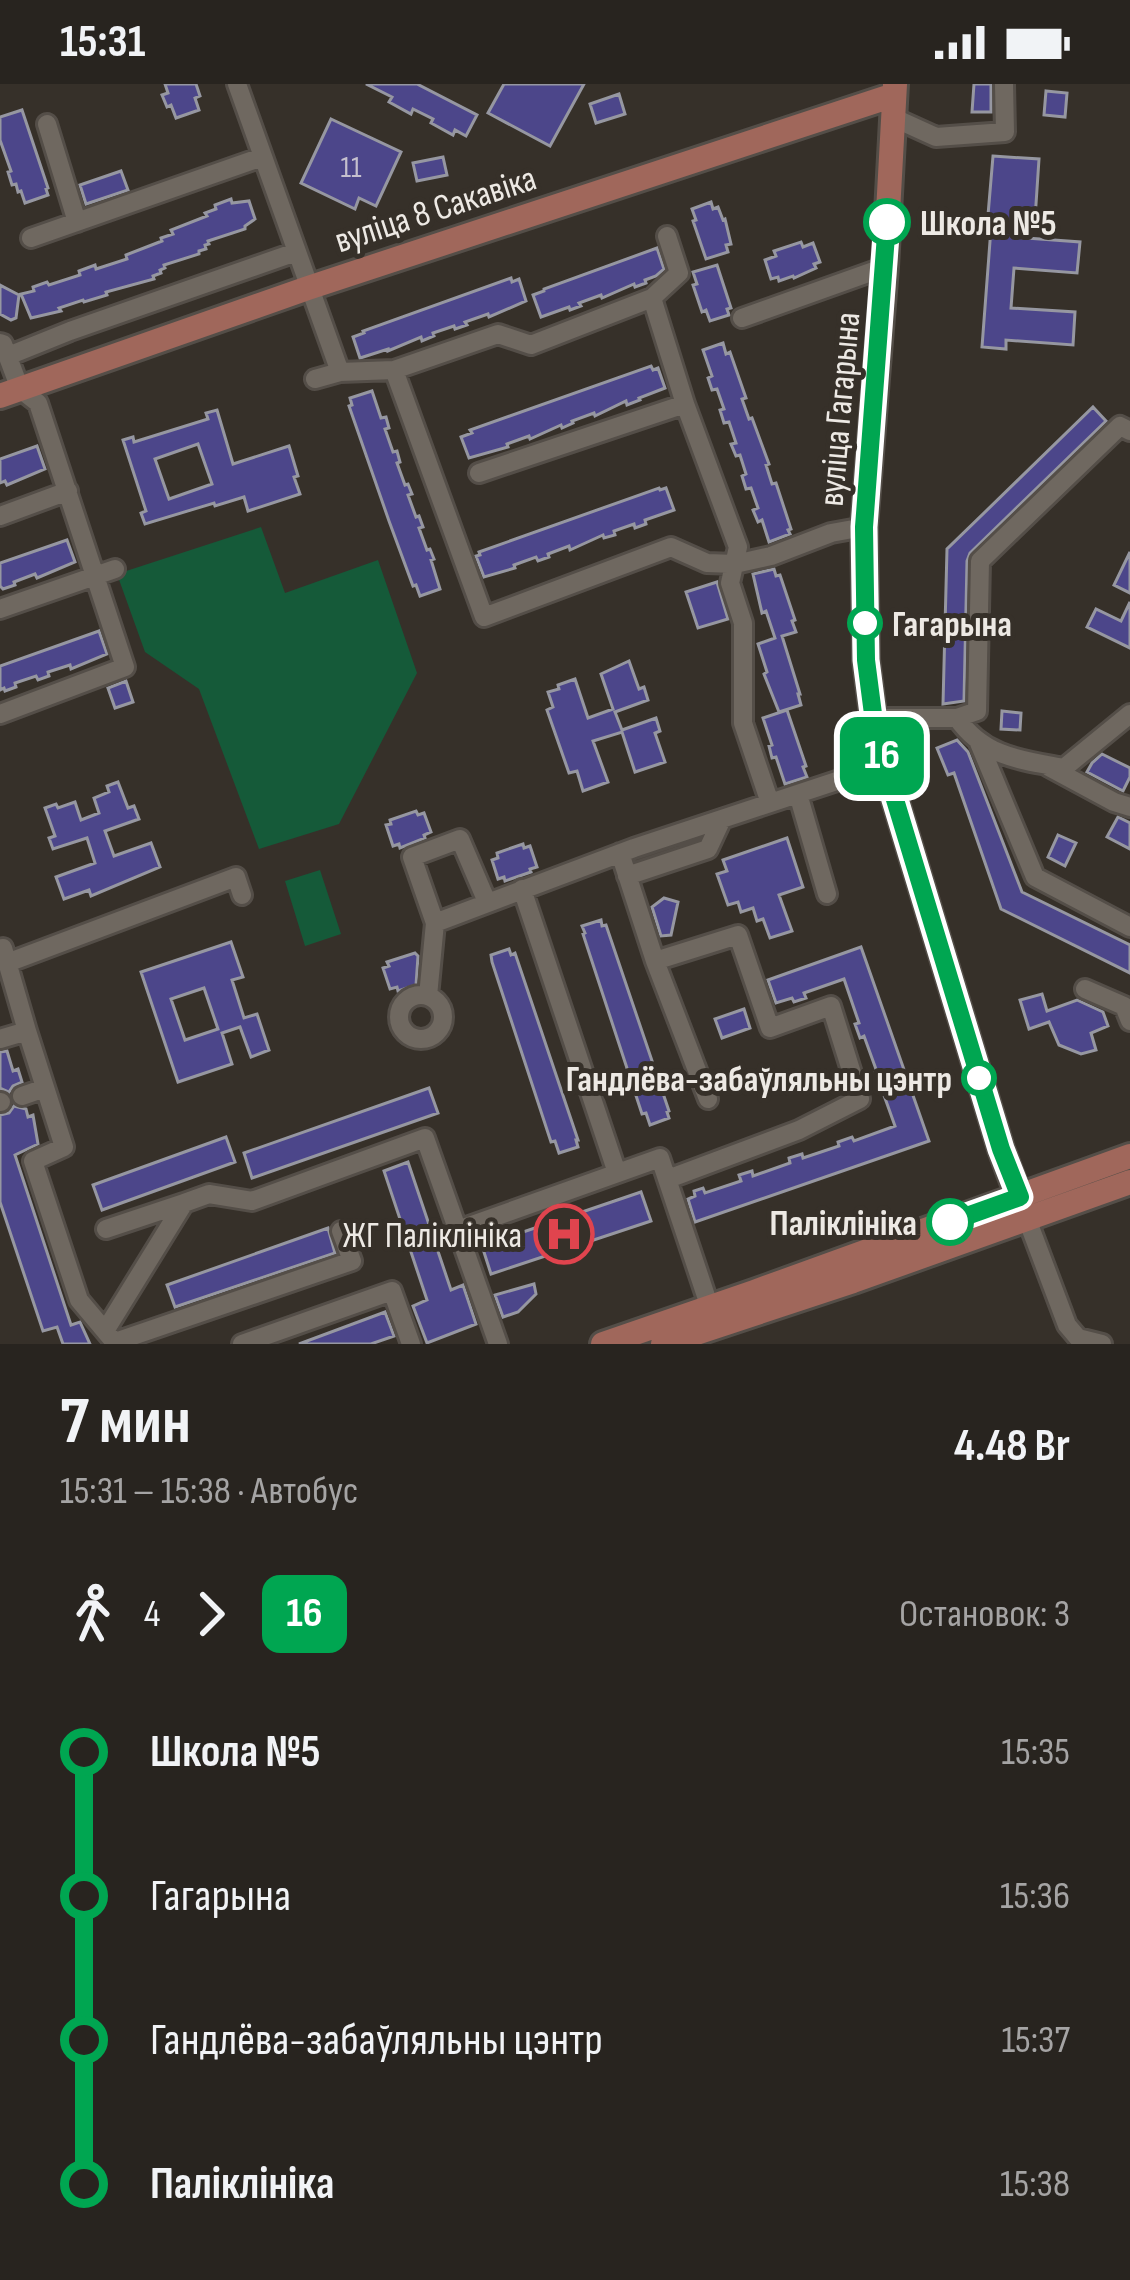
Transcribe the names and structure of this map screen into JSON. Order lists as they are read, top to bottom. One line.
{"streets":{"main road":["вуліца 8 Сакавіка","вуліца Гагарына"]},"crossings":[["вуліца 8 Сакавіка","вуліца Гагарына"]],"places":{"other":["Школа №5","Гагарына","Гандлёва-забаўляльны цэнтр","Паліклініка"],"hospital":["ЖГ Паліклініка"]},"lines":["bus line 16"],"house_numbers":["11"],"page":{"status":"15:31","on_map":"16","heading":["7 мин","15:31 – 15:38 · Автобус","4.48 Br"],"legs":["4","16","Остановок: 3"],"list":[{"name":"Школа №5","value":"15:35"},{"name":"Гагарына","value":"15:36"},{"name":"Гандлёва-забаўляльны цэнтр","value":"15:37"},{"name":"Паліклініка","value":"15:38"}]}}
